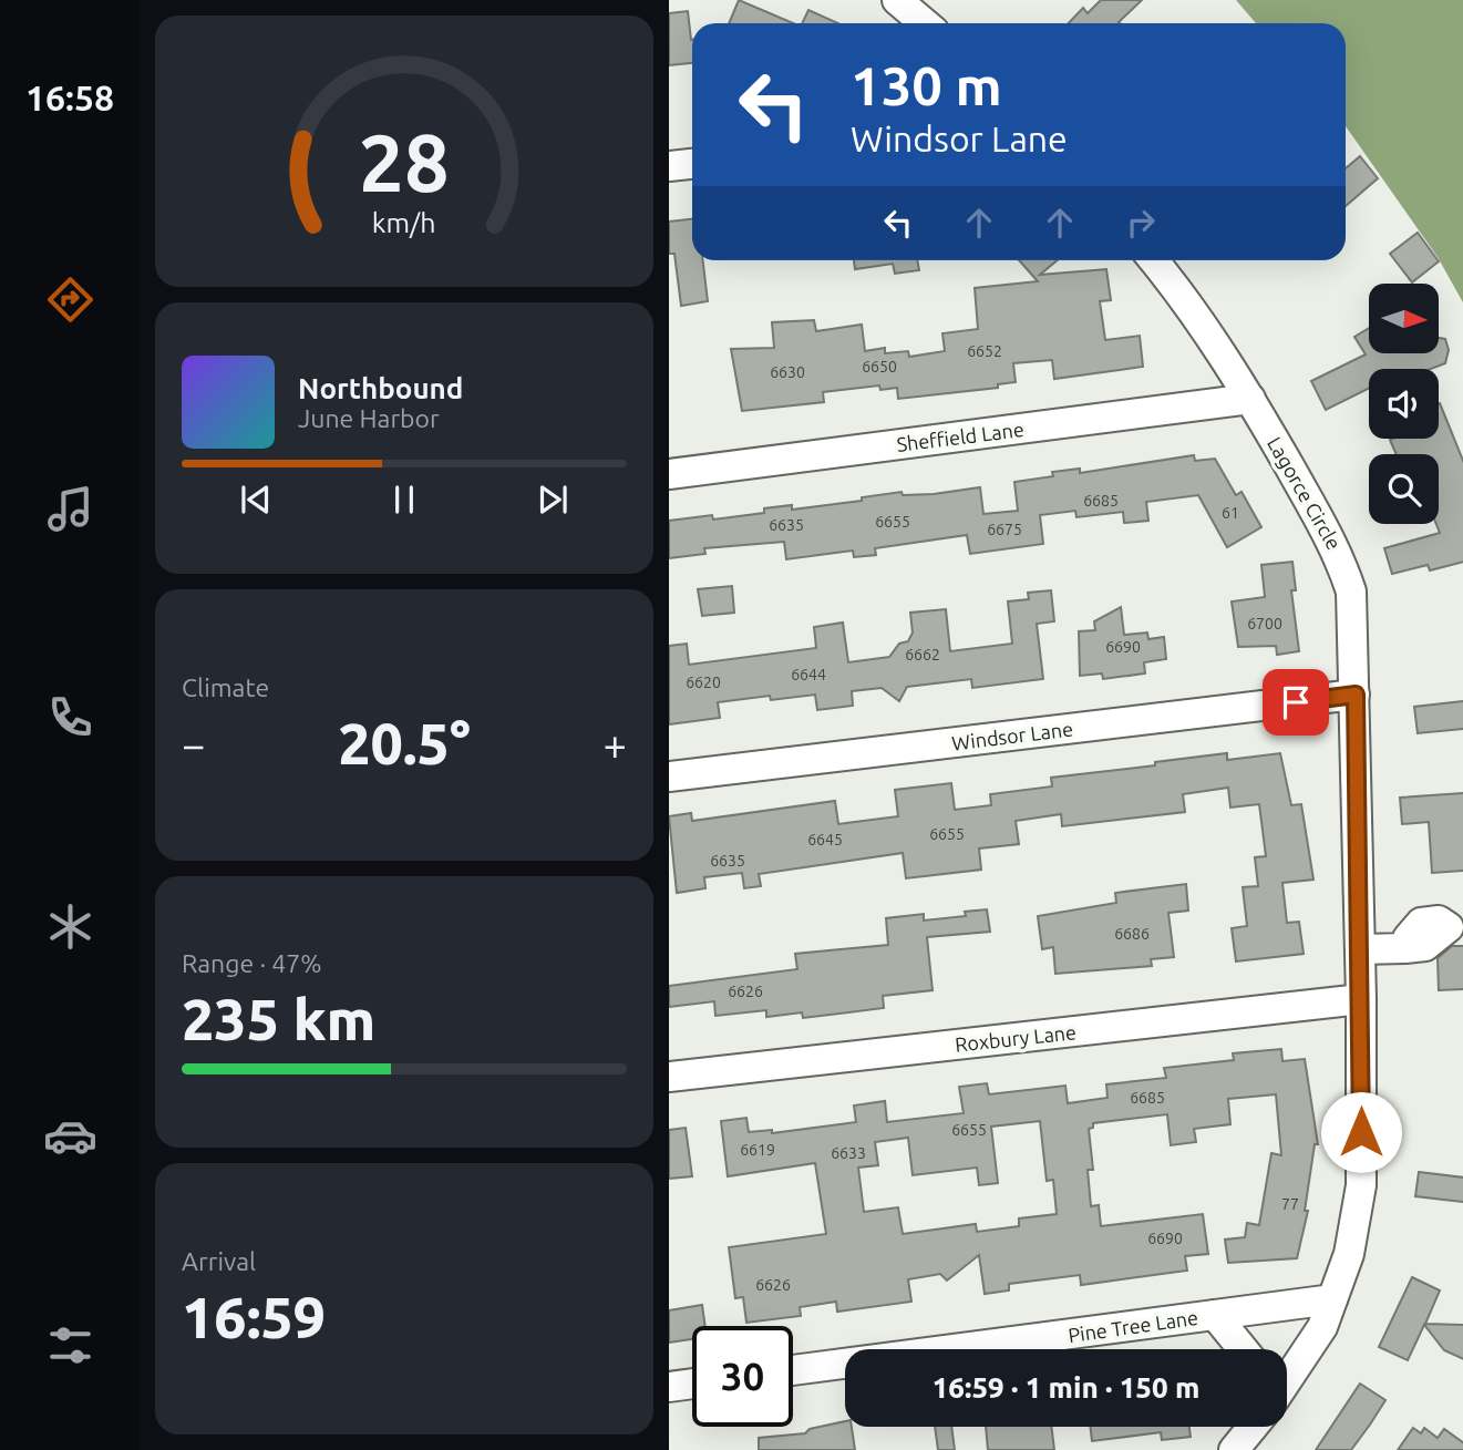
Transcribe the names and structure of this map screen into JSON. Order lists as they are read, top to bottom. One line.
{"streets":{"street":["Sheffield Lane","Lagorce Circle","Windsor Lane","Roxbury Lane","Pine Tree Lane"]},"crossings":[["Sheffield Lane","Lagorce Circle"],["Lagorce Circle","Windsor Lane"],["Lagorce Circle","Roxbury Lane"],["Lagorce Circle","Pine Tree Lane"]],"house_numbers":["6652","6650","6630","6685","61","6655","6635","6675","6700","6690","6662","6644","6620","6655","6645","6635","6686","6626","6685","6655","6619","6633","77","6690","6626"],"north":"right","page":{"tabs":"16:58","turn":["130 m","Windsor Lane"],"song":["Northbound","June Harbor"],"tile":["Climate",["Range · 47%","235 km"],["Arrival","16:59"]],"heat":["−","20.5°","+"],"limit":"30","trip":"16:59 · 1 min · 150 m","gauge":["28","km/h"]}}
